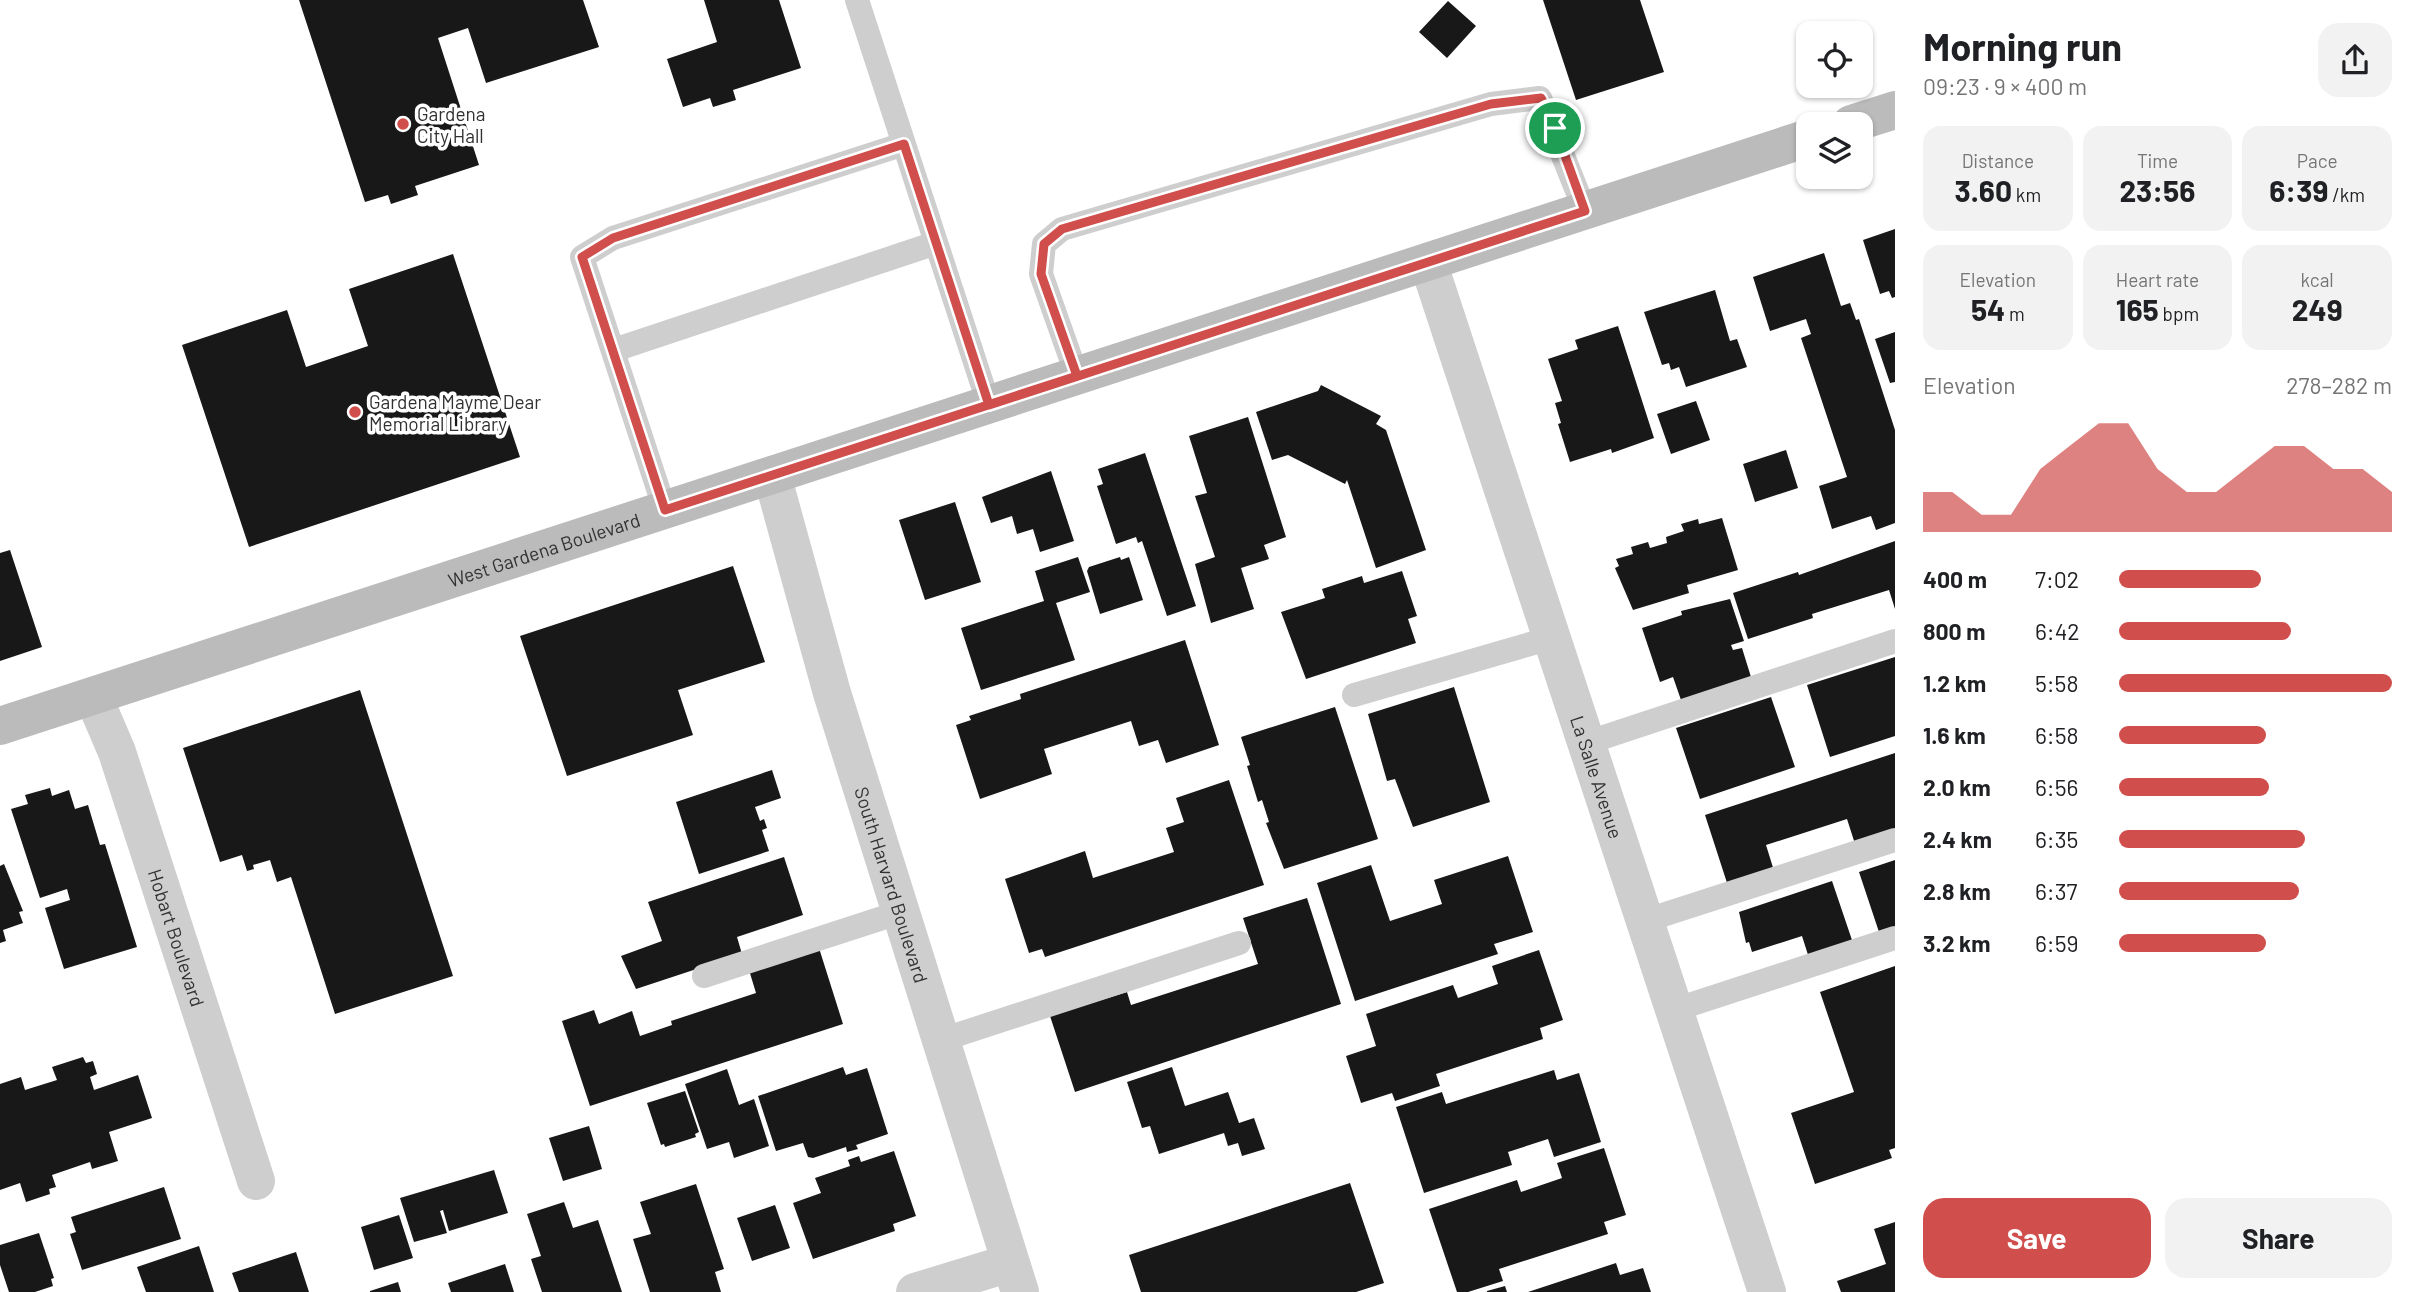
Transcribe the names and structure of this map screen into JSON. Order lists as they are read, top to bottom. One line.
{"streets":{"main road":["West Gardena Boulevard"],"street":["La Salle Avenue","South Harvard Boulevard","Hobart Boulevard"]},"crossings":[["West Gardena Boulevard","La Salle Avenue"],["West Gardena Boulevard","South Harvard Boulevard"],["West Gardena Boulevard","Hobart Boulevard"]],"places":["Gardena City Hall","Gardena Mayme Dear Memorial Library"],"page":{"heading":["Morning run","09:23 · 9 × 400 m"],"stats":[["Distance","3.60 km"],["Time","23:56"],["Pace","6:39 /km"],["Elevation","54 m"],["Heart rate","165 bpm"],["kcal","249"]],"chart":["Elevation","278–282 m"],"list":[{"name":"400 m","note":"7:02"},{"name":"800 m","note":"6:42"},{"name":"1.2 km","note":"5:58"},{"name":"1.6 km","note":"6:58"},{"name":"2.0 km","note":"6:56"},{"name":"2.4 km","note":"6:35"},{"name":"2.8 km","note":"6:37"},{"name":"3.2 km","note":"6:59"}],"buttons":["Save","Share"]}}
